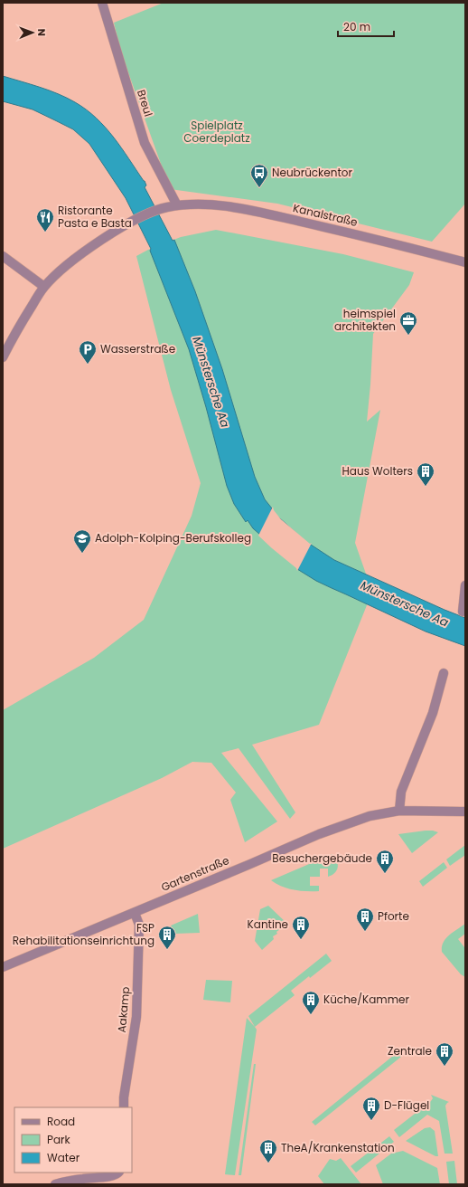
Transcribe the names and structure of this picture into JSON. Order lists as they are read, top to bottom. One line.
{"streets":{"street":["Breul","Kanalstraße","Gartenstraße","Aakamp"]},"crossings":[["Breul","Kanalstraße"],["Gartenstraße","Aakamp"]],"water":["Münstersche Aa"],"parks":["Spielplatz Coerdeplatz"],"places":{"bus stop":["Neubrückentor"],"restaurant":["Ristorante Pasta e Basta"],"office":["heimspiel architekten"],"parking":["Wasserstraße"],"building":["Haus Wolters","Besuchergebäude","Pforte","Kantine","FSP Rehabilitationseinrichtung","Küche/Kammer","Zentrale","D-Flügel","TheA/Krankenstation"],"school or university":["Adolph-Kolping-Berufskolleg"]},"legend":["Road","Park","Water"],"scale_bar":"20 m","north":"right"}
